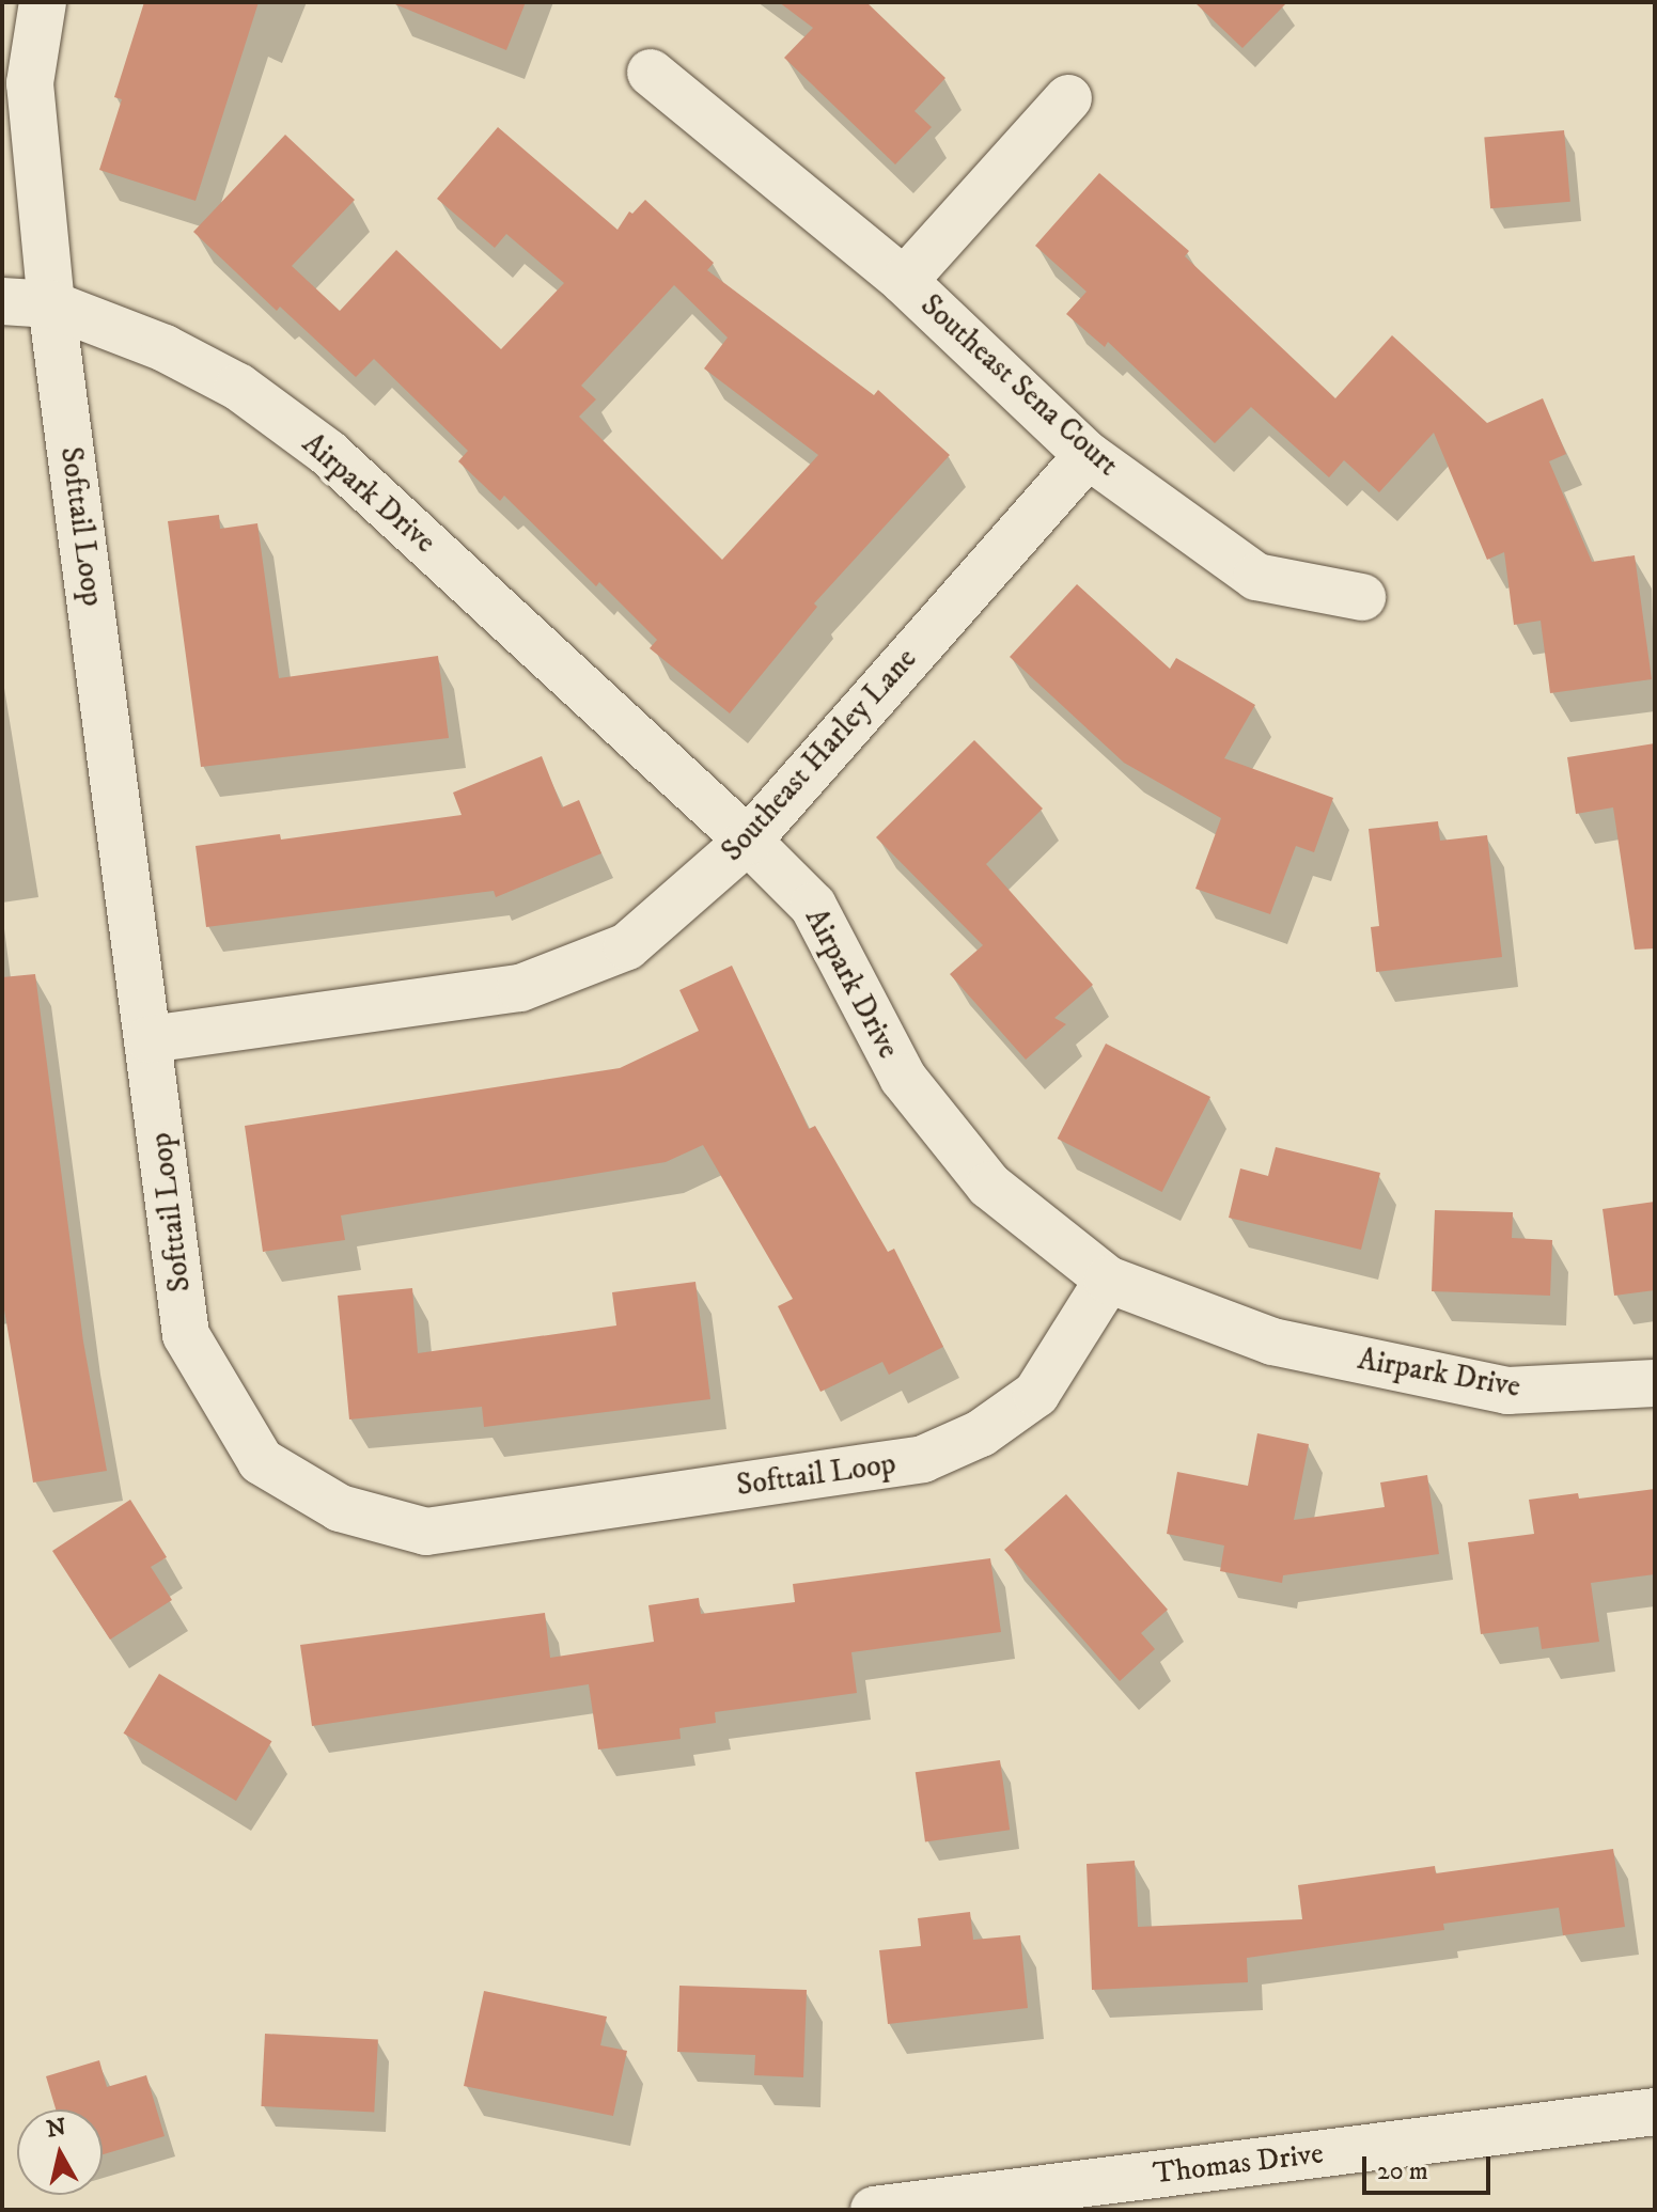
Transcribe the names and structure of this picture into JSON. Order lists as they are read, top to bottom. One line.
{"streets":{"street":["Southeast Sena Court","Airpark Drive","Softtail Loop","Southeast Harley Lane","Thomas Drive"]},"crossings":[["Southeast Sena Court","Southeast Harley Lane"],["Airpark Drive","Softtail Loop"],["Airpark Drive","Southeast Harley Lane"],["Softtail Loop","Southeast Harley Lane"]],"scale_bar":"20 m","north":"top"}
